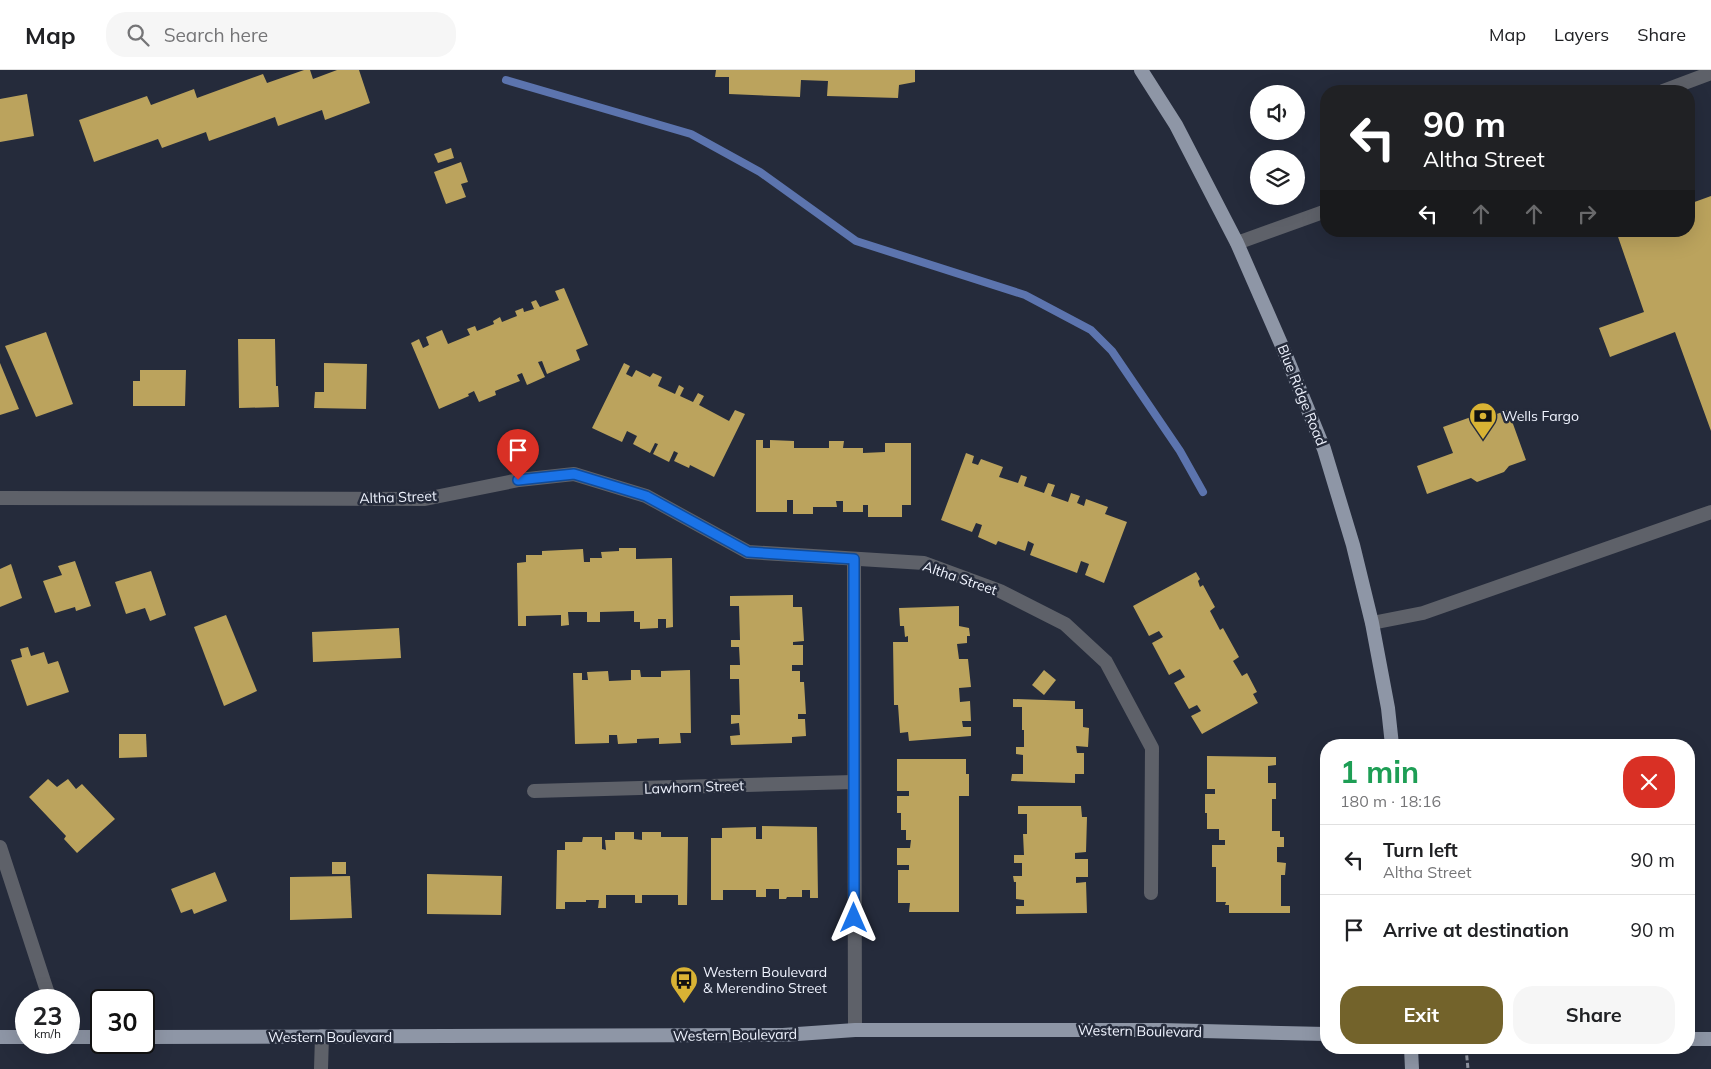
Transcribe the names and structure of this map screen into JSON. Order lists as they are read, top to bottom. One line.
{"streets":{"main road":["Blue Ridge Road","Western Boulevard"],"street":["Altha Street","Lawhorn Street"]},"places":{"bank":["Wells Fargo"],"bus stop":["Western Boulevard & Merendino Street"]},"page":{"header":"Map","search":"Search here","nav":["Map","Layers","Share"],"turn":["90 m","Altha Street"],"heading":["1 min","180 m · 18:16"],"list":[{"name":"Turn left","note":"Altha Street","value":"90 m"},{"name":"Arrive at destination","value":"90 m"}],"buttons":["Exit","Share"],"speed":"23 km/h","limit":"30"}}
